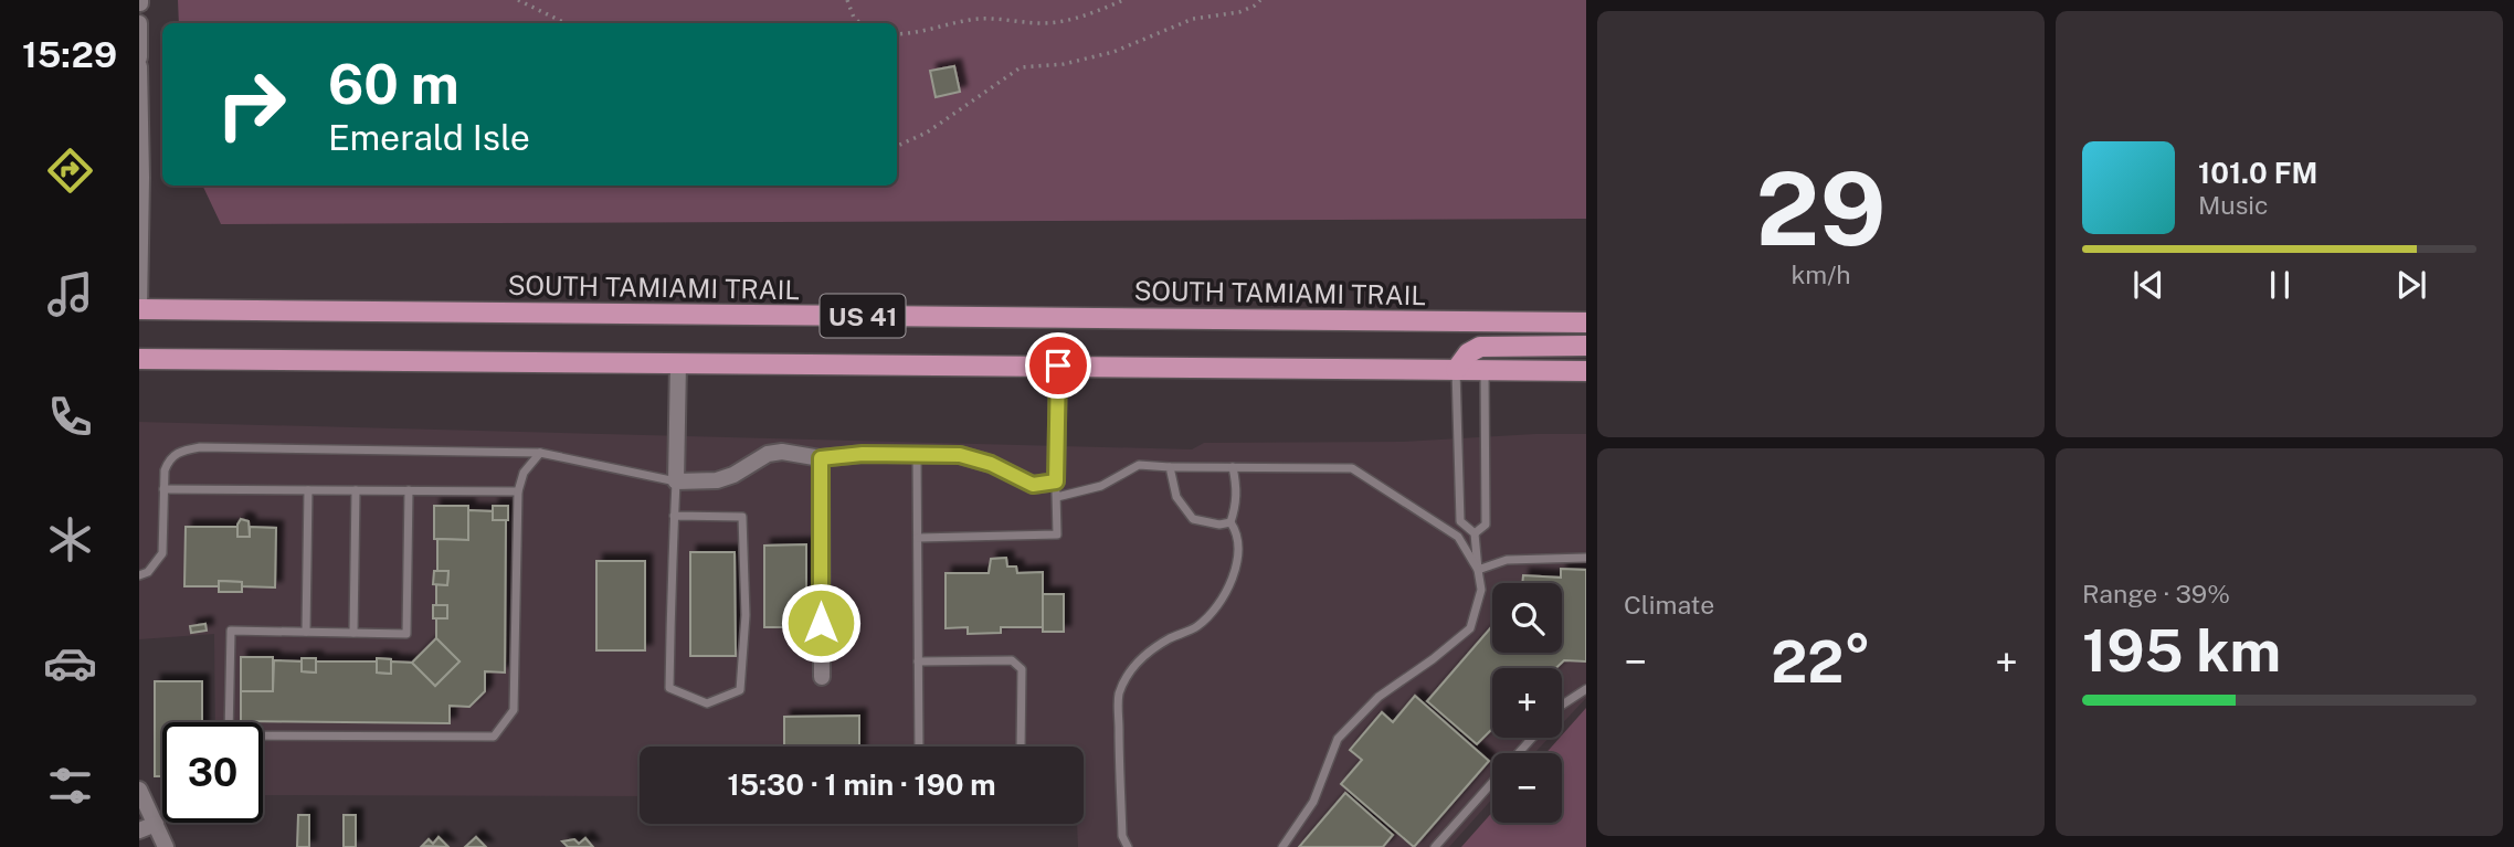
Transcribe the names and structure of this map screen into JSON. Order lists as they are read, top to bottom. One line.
{"streets":{"main road":["SOUTH TAMIAMI TRAIL","US 41"]},"page":{"tabs":"15:29","tile":[["29","km/h"],"Climate",["Range · 39%","195 km"]],"turn":["60 m","Emerald Isle"],"song":["101.0 FM","Music"],"map_buttons":["+","−"],"heat":["−","22°","+"],"limit":"30","trip":"15:30 · 1 min · 190 m"}}
